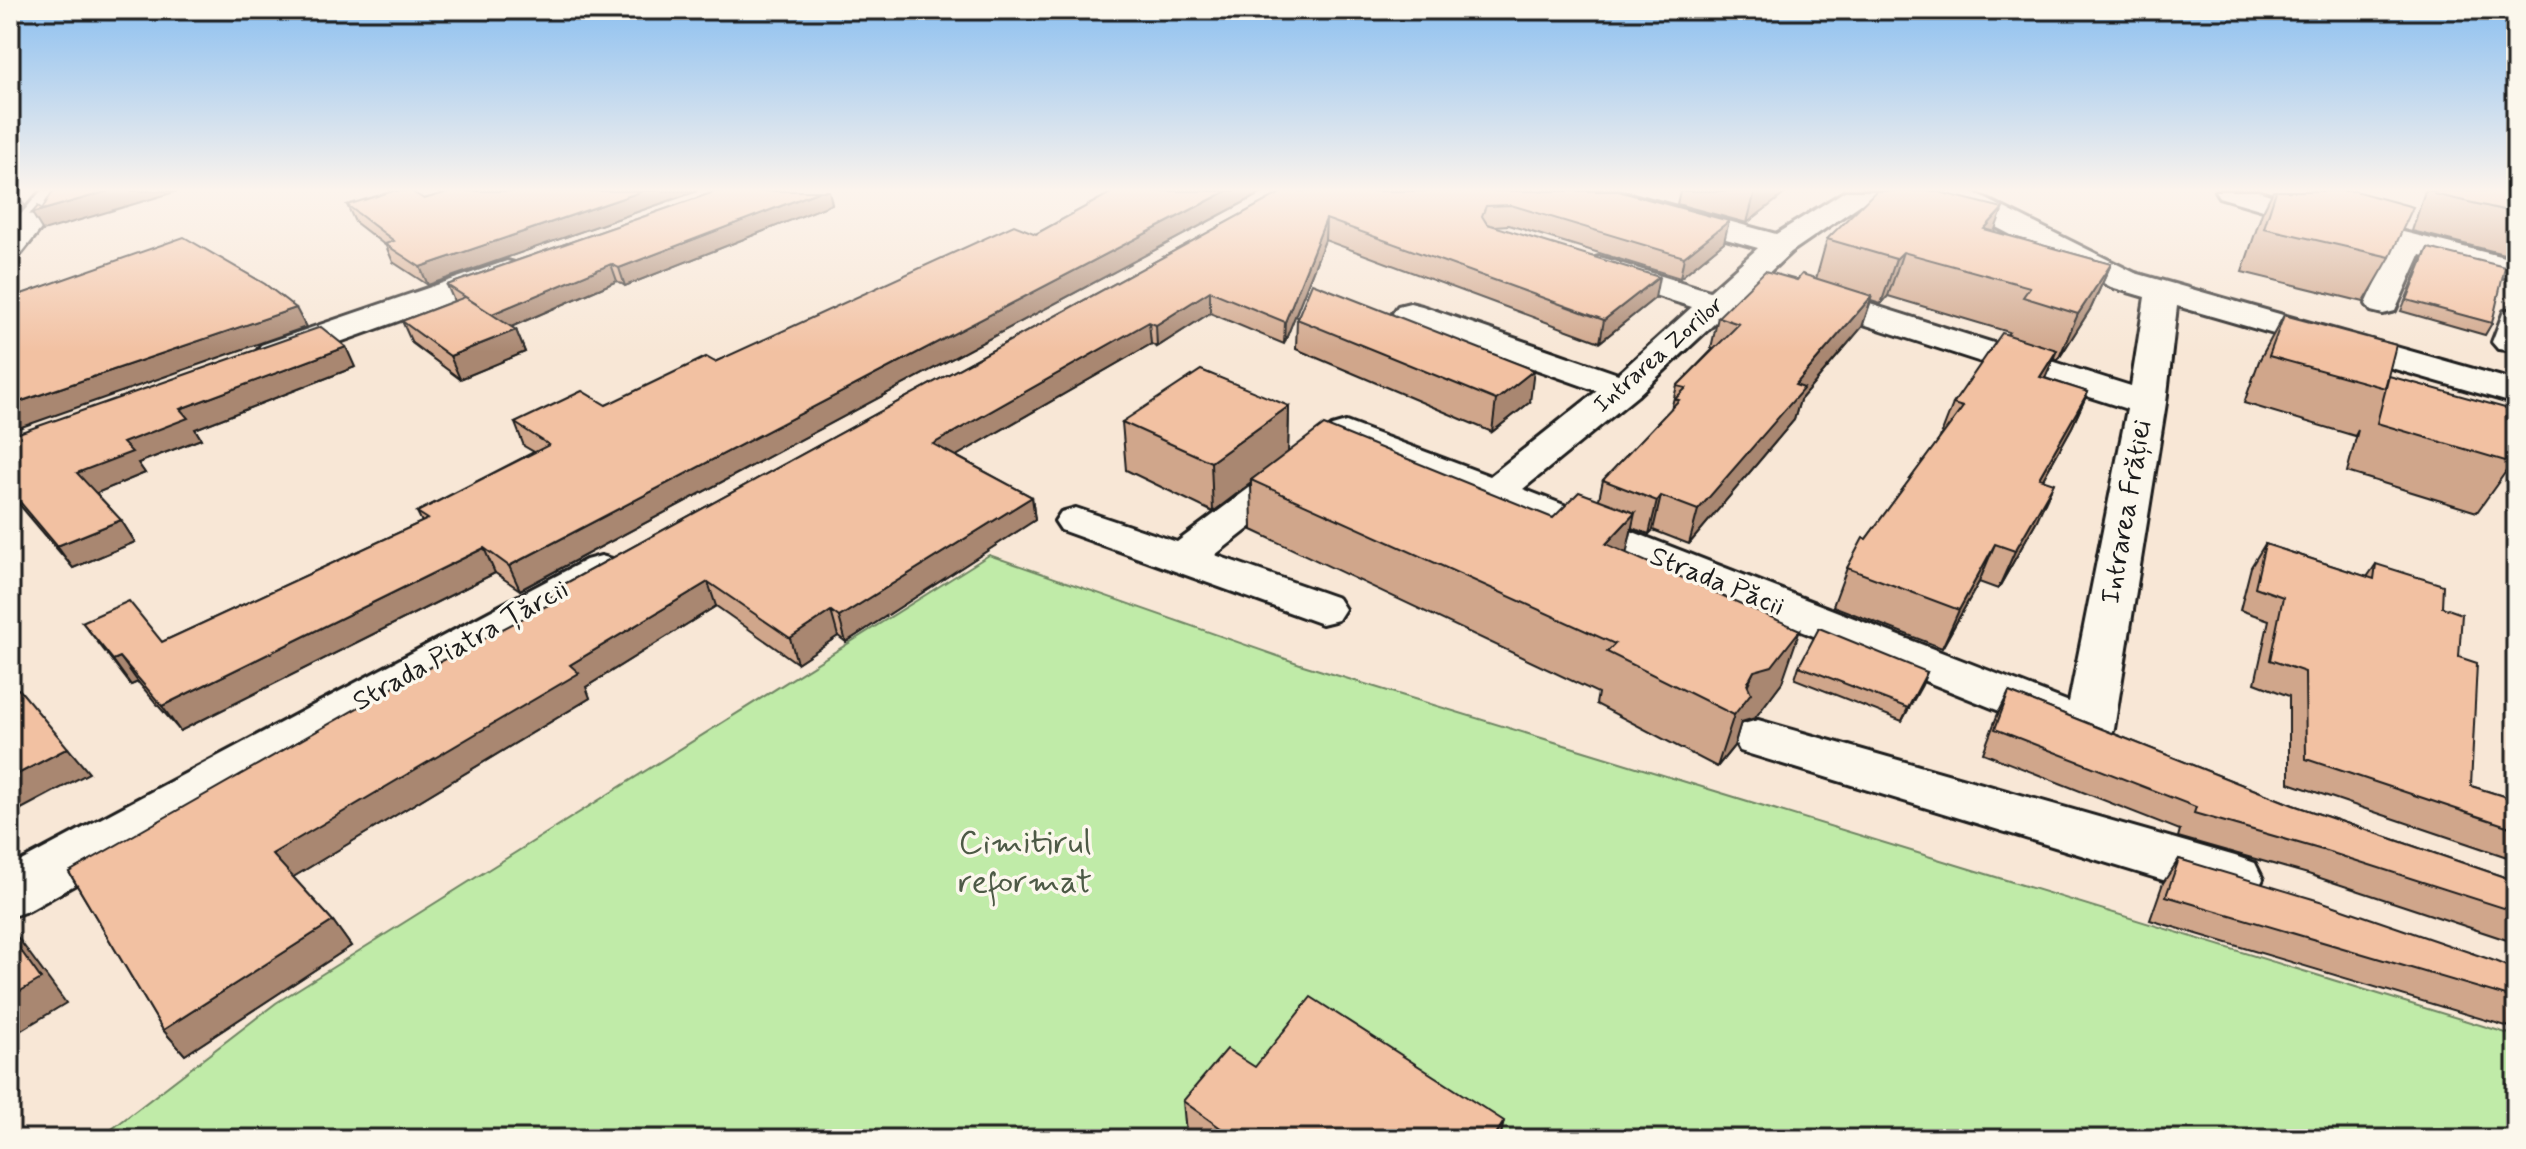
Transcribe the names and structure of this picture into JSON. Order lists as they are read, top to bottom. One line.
{"streets":{"street":["Intrarea Zorilor","Intrarea Frăției","Strada Păcii","Strada Piatra Țărcii"]},"crossings":[["Intrarea Zorilor","Strada Păcii"],["Intrarea Frăției","Strada Păcii"]],"parks":["Cimitirul reformat"]}
